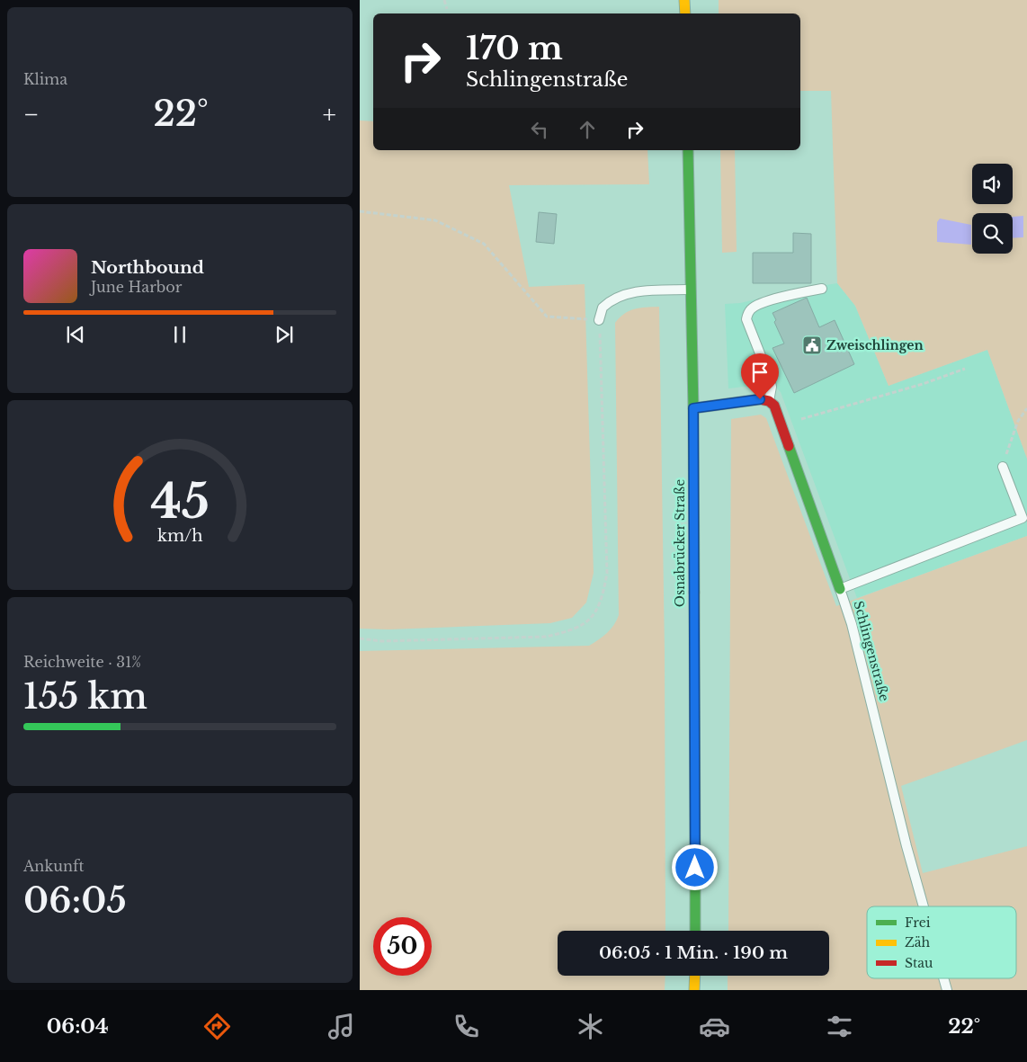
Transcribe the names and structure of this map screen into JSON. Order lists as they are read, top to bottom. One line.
{"streets":{"main road":["Osnabrücker Straße","Schlingenstraße"]},"places":{"public building":["Zweischlingen"]},"legend":["Frei","Zäh","Stau"],"page":{"tile":["Klima",["Reichweite · 31%","155 km"],["Ankunft","06:05"]],"turn":["170 m","Schlingenstraße"],"heat":["−","22°","+"],"song":["Northbound","June Harbor"],"limit":"50","trip":"06:05 · 1 Min. · 190 m","tabs":["06:04","22°"],"gauge":["45","km/h"]}}
